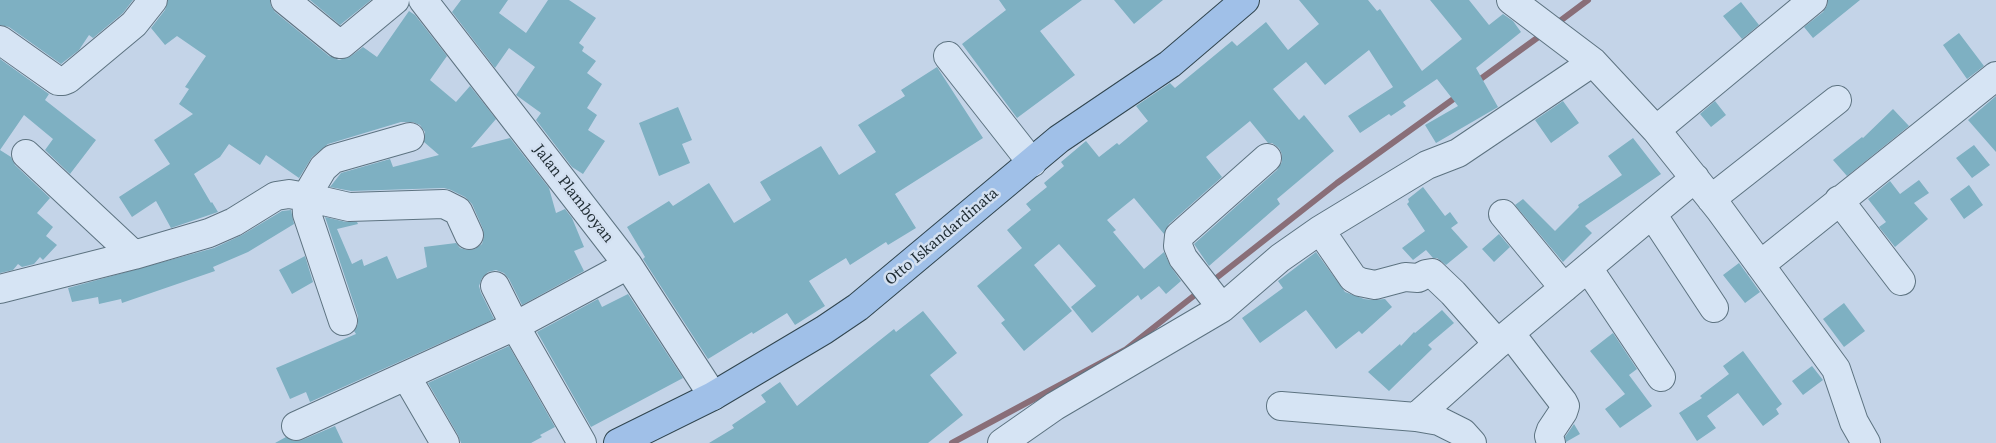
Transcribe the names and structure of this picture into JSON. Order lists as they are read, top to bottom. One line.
{"streets":{"main road":["Otto Iskandardinata"],"street":["Jalan Plamboyan"]},"crossings":[["Jalan Plamboyan","Otto Iskandardinata"]]}
